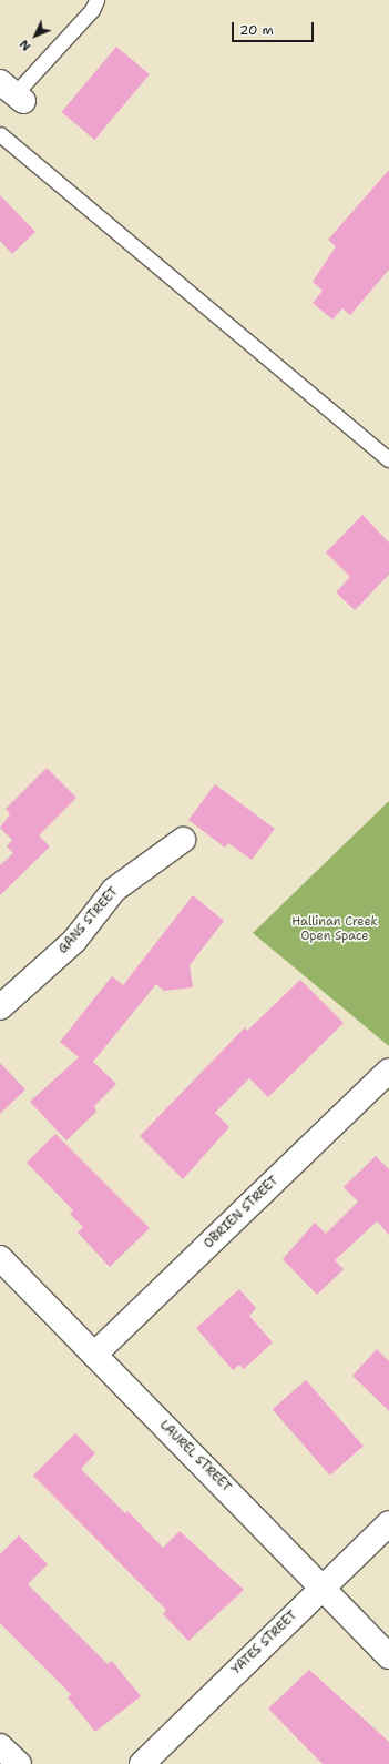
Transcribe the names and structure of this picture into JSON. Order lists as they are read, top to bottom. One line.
{"streets":{"street":["GANS STREET","OBRIEN STREET","LAUREL STREET","YATES STREET"]},"crossings":[["OBRIEN STREET","LAUREL STREET"],["LAUREL STREET","YATES STREET"]],"parks":["Hallinan Creek Open Space"],"scale_bar":"20 m","north":"bottom left"}
